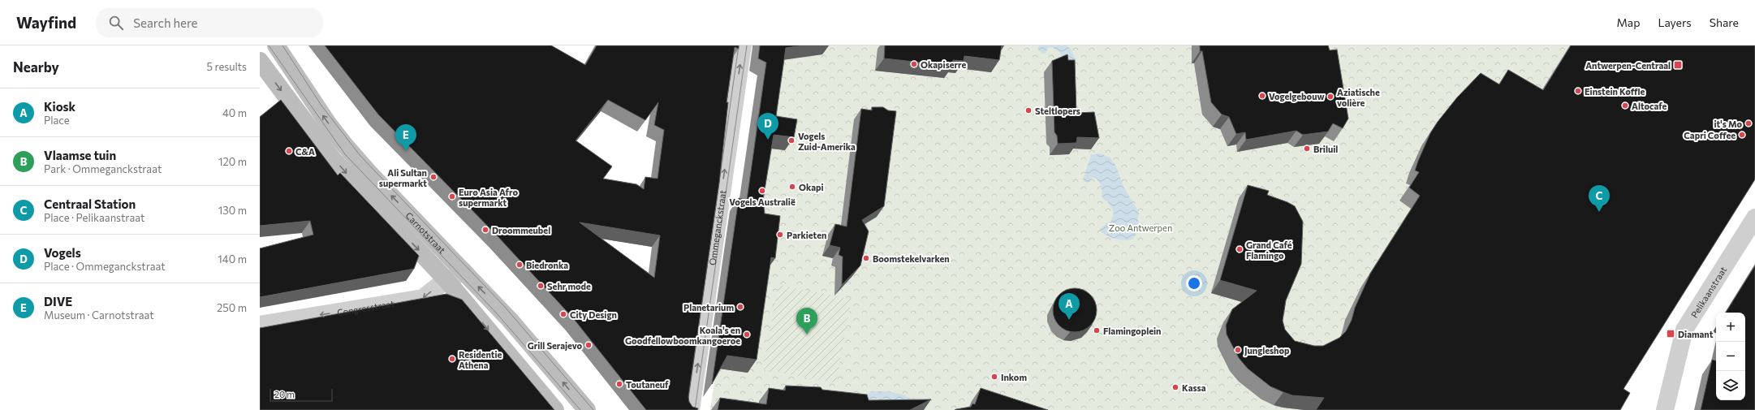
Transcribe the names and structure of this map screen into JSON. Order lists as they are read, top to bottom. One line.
{"streets":{"main road":["Carnotstraat"],"street":["Ommeganckstraat","Pelikaanstraat","Congresstraat"]},"crossings":[["Carnotstraat","Congresstraat"]],"one_way":["Ommeganckstraat","Congresstraat"],"parks":["Zoo Antwerpen"],"places":{"other":["Okapiserre","Einstein Koffie","Vogelgebouw","Aziatische volière","Altocafe","Steltlopers","it's Mo","Capri Coffee","Vogels Zuid-Amerika","Briluil","C&A","Ali Sultan supermarkt","Okapi","Vogels Australië","Euro Asia Afro supermarkt","Droommeubel","Parkieten","Grand Café Flamingo","Boomstekelvarken","Biedronka","Sehr mode","Planetarium","City Design","Flamingoplein","Koala's en Goodfellowboomkangoeroe","Grill Serajevo","Jungleshop","Residentie Athena","Inkom","Toutaneuf","Kassa"],"transit":["Antwerpen-Centraal","Diamant"]},"scale_bar":"20 m","page":{"header":"Wayfind","search":"Search here","nav":["Map","Layers","Share"],"heading":["Nearby","5 results"],"list":[{"mark":"A","name":"Kiosk","note":"Place","value":"40 m"},{"mark":"B","name":"Vlaamse tuin","note":"Park · Ommeganckstraat","value":"120 m"},{"mark":"C","name":"Centraal Station","note":"Place · Pelikaanstraat","value":"130 m"},{"mark":"D","name":"Vogels","note":"Place · Ommeganckstraat","value":"140 m"},{"mark":"E","name":"DIVE","note":"Museum · Carnotstraat","value":"250 m"}],"pins":["D","E","C","A","B"],"map_buttons":["+","−"],"scale":"20 m"}}
